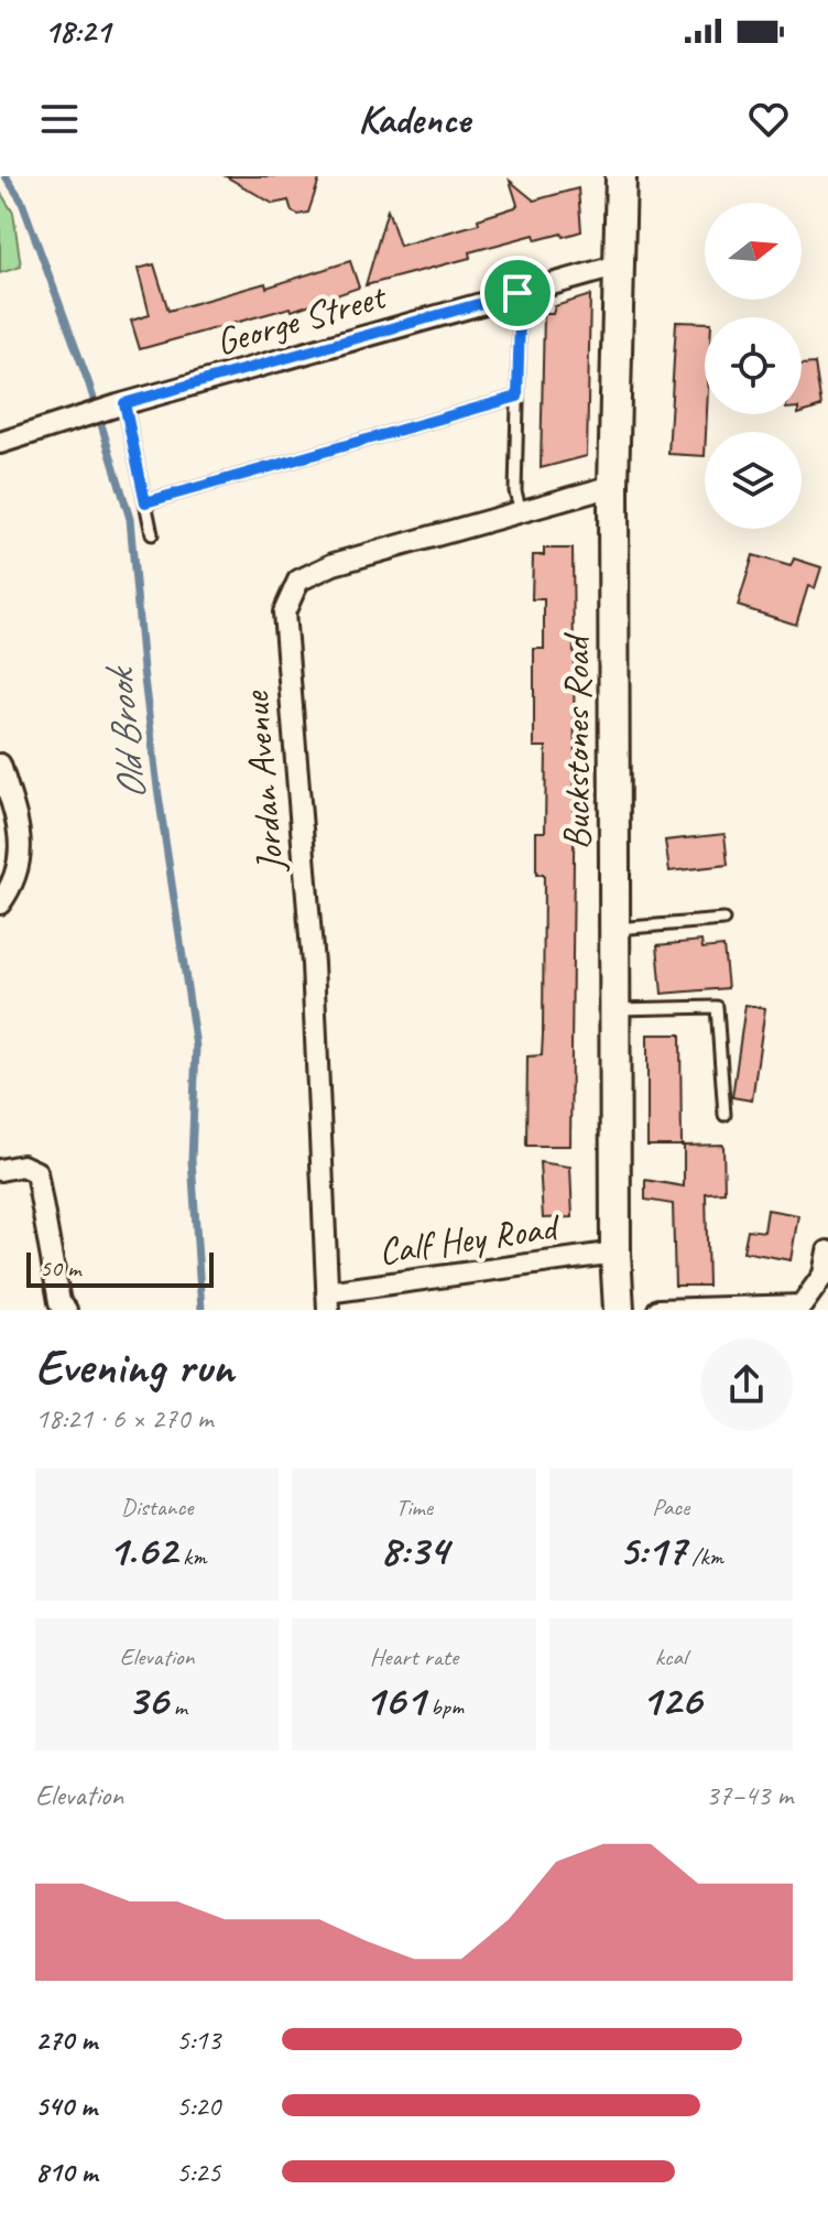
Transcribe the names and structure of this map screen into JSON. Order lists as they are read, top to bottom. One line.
{"streets":{"main road":["Buckstones Road"],"street":["George Street","Jordan Avenue","Calf Hey Road"]},"crossings":[["George Street","Buckstones Road"],["Buckstones Road","Jordan Avenue"],["Buckstones Road","Calf Hey Road"],["Jordan Avenue","Calf Hey Road"]],"water":["Old Brook"],"scale_bar":"50 m","north":"right","page":{"status":"18:21","header":"Kadence","scale":"50 m","heading":["Evening run","18:21 · 6 × 270 m"],"stats":[["Distance","1.62 km"],["Time","8:34"],["Pace","5:17 /km"],["Elevation","36 m"],["Heart rate","161 bpm"],["kcal","126"]],"chart":["Elevation","37–43 m"],"list":[{"name":"270 m","note":"5:13"},{"name":"540 m","note":"5:20"},{"name":"810 m","note":"5:25"}]}}
